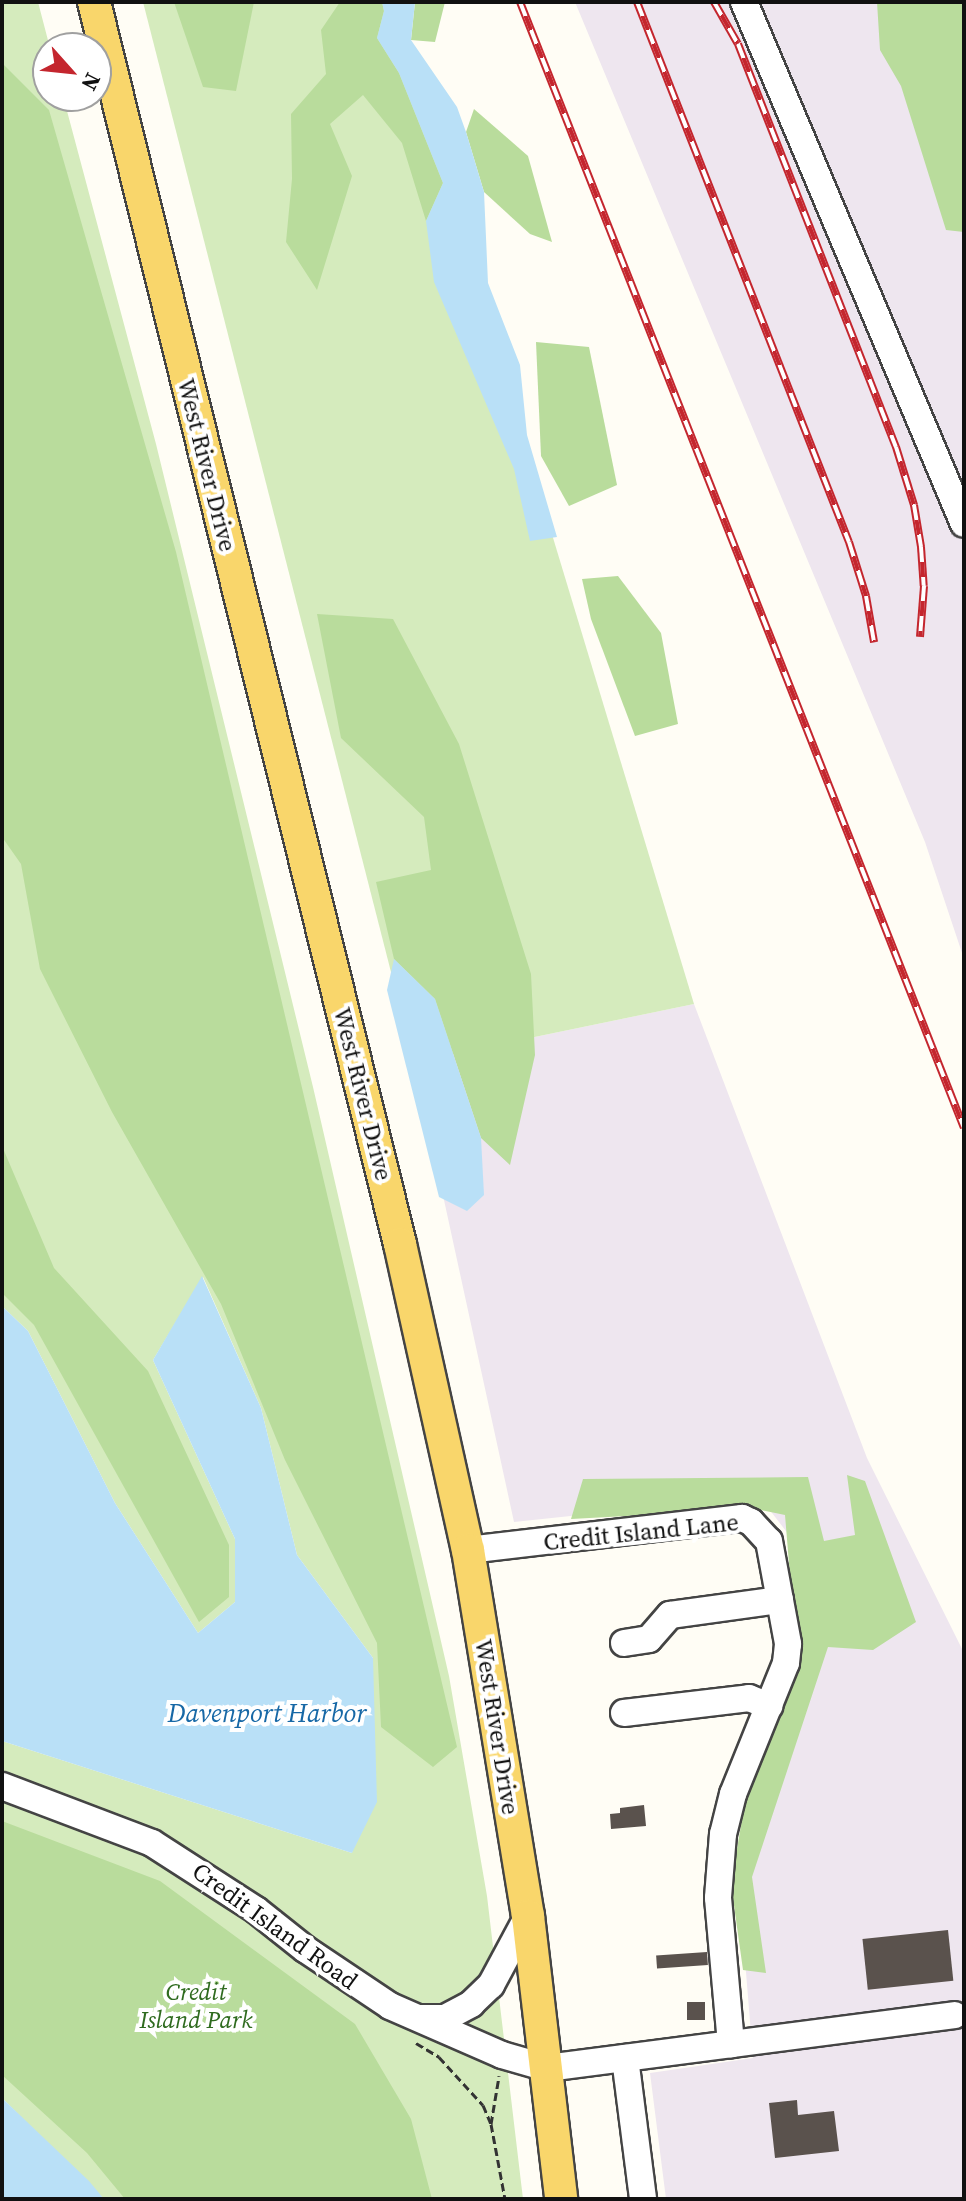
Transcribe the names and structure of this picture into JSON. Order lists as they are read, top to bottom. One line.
{"streets":{"main road":["West River Drive"],"street":["Credit Island Lane","Credit Island Road"]},"crossings":[["West River Drive","Credit Island Lane"],["West River Drive","Credit Island Road"]],"water":["Davenport Harbor"],"parks":["Credit Island Park"],"north":"bottom right"}
